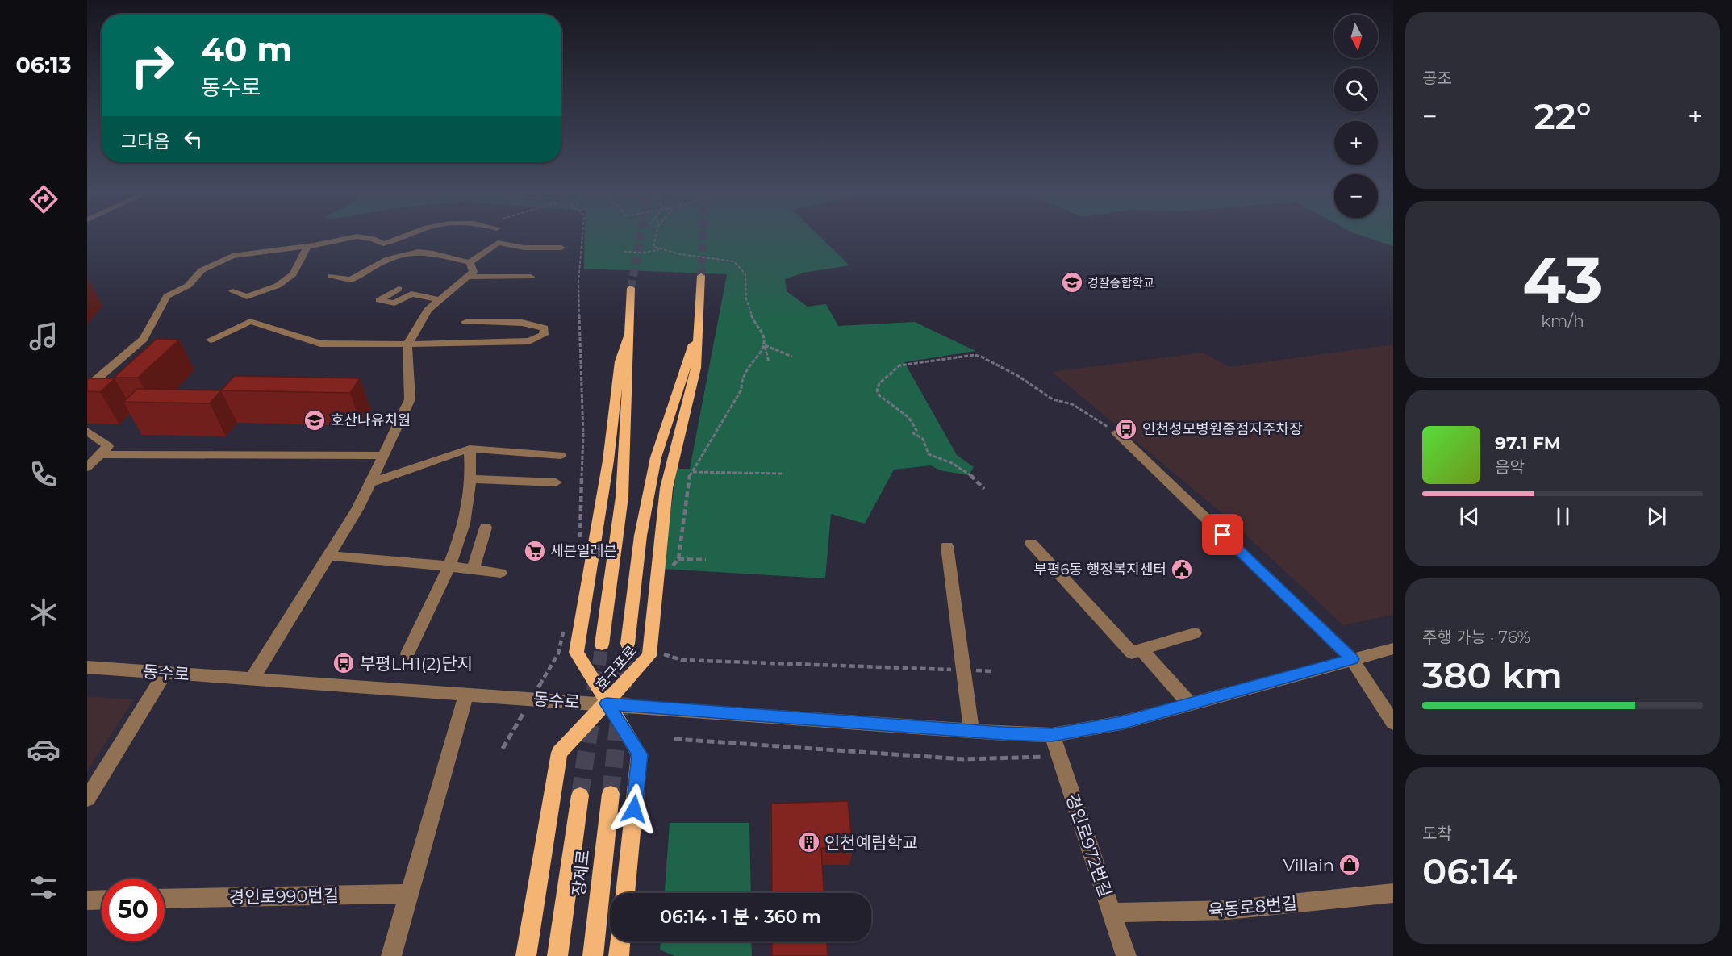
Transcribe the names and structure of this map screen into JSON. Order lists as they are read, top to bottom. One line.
{"streets":{"main road":["호구포로","장제로"],"street":["동수로","경인로972번길","경인로990번길","육동로8번길"]},"crossings":[["호구포로","동수로"],["동수로","경인로972번길"],["경인로972번길","육동로8번길"]],"places":{"school or university":["경잘종합학교","호산나유치원"],"bus stop":["인천성모병원종점지주차장","부평LH1(2)단지"],"supermarket":["세븐일레븐"],"public building":["부평6동 행정복지센터"],"building":["인천예림학교"],"shop":["Villain"]},"north":"bottom","page":{"tabs":"06:13","tile":["공조",["43","km/h"],["주행 가능 · 76%","380 km"],["도착","06:14"]],"map_buttons":["+","−"],"turn":["40 m","동수로"],"heat":["−","22°","+"],"then":"그다음","song":["97.1 FM","음악"],"limit":"50","trip":"06:14 · 1 분 · 360 m"}}
